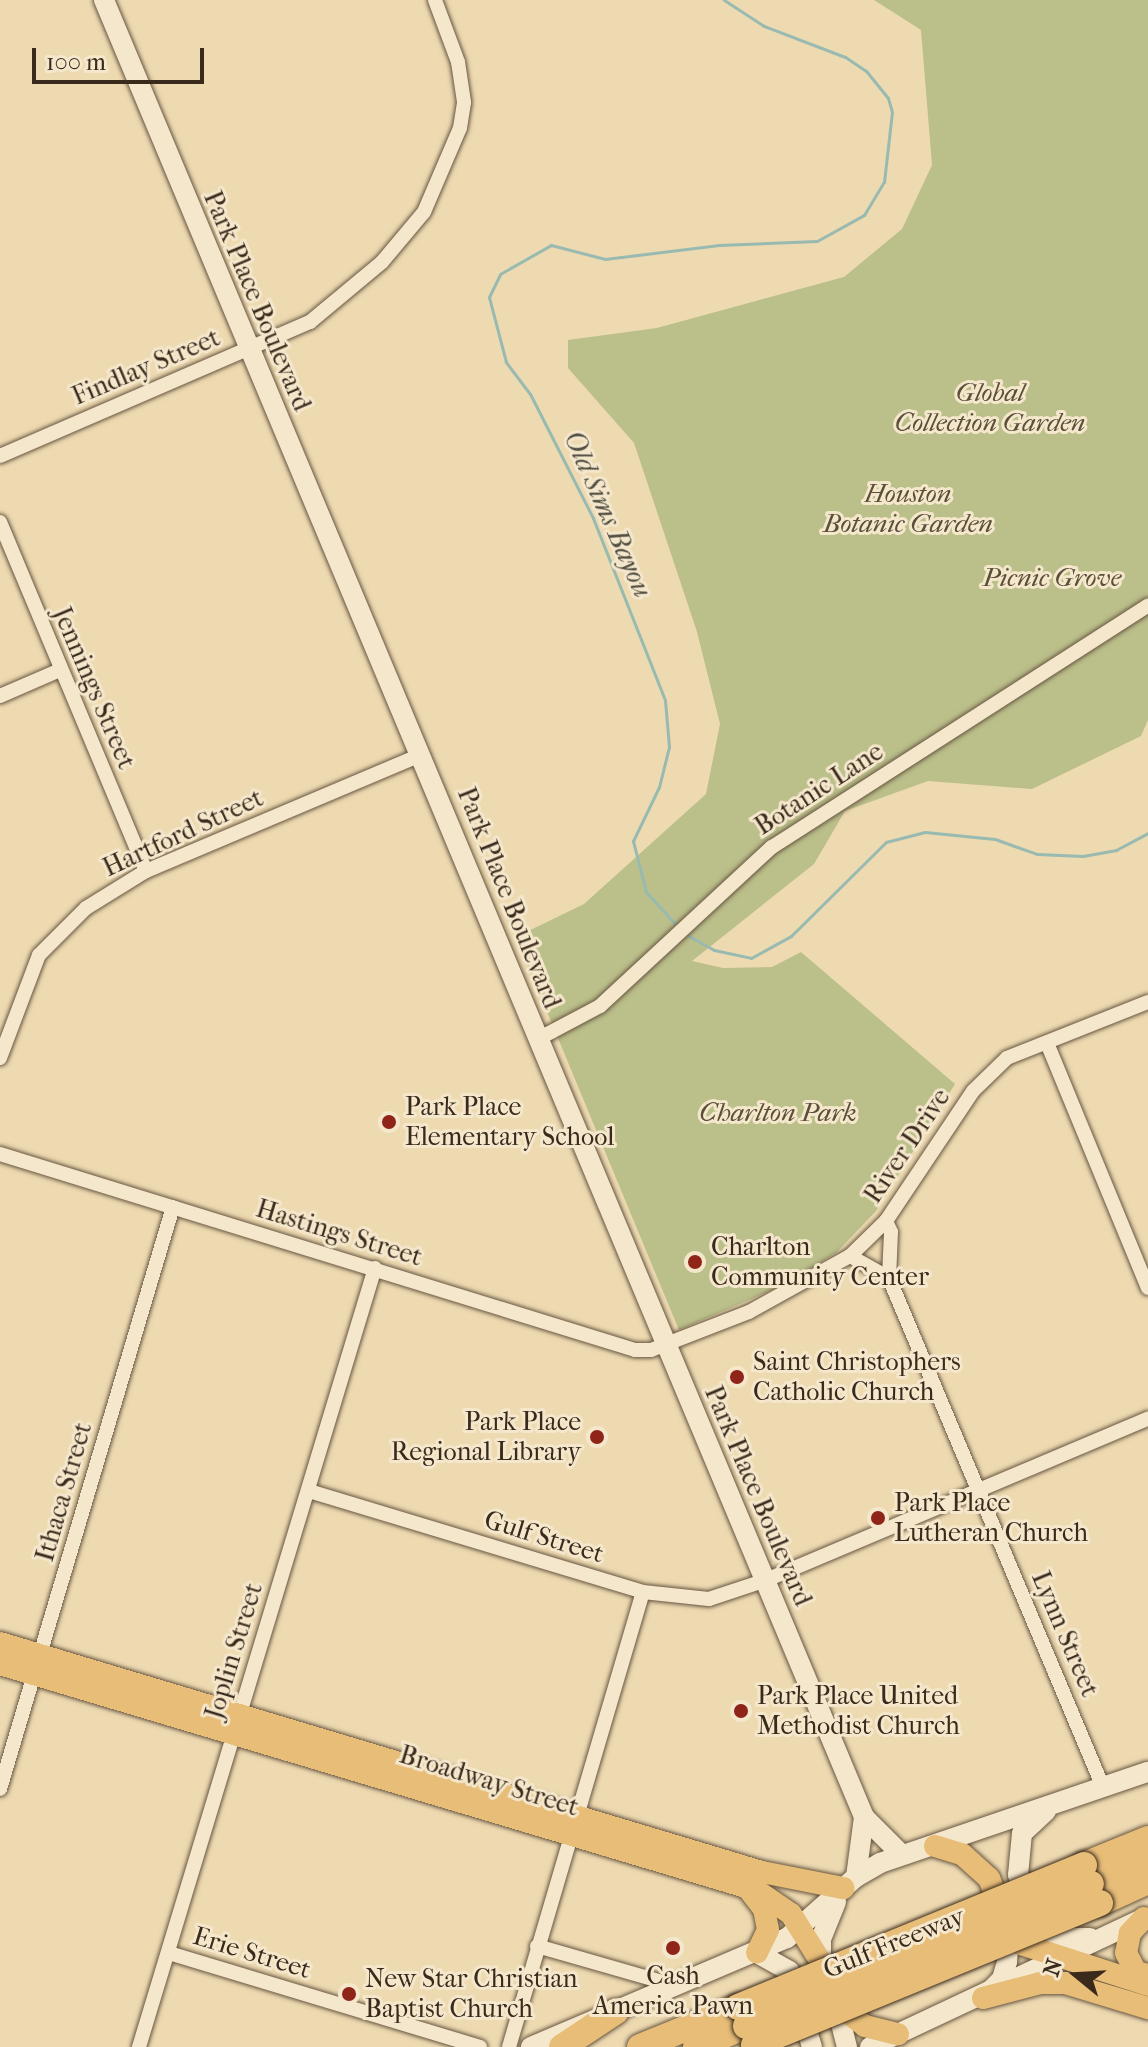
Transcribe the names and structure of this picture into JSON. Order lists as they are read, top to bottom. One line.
{"streets":{"highway":["Gulf Freeway"],"main road":["Broadway Street"],"street":["Park Place Boulevard","Findlay Street","Jennings Street","Botanic Lane","Hartford Street","River Drive","Hastings Street","Ithaca Street","Gulf Street","Lynn Street","Joplin Street","Erie Street"]},"crossings":[["Park Place Boulevard","Findlay Street"],["Park Place Boulevard","Botanic Lane"],["Park Place Boulevard","Hartford Street"],["Park Place Boulevard","River Drive"],["Park Place Boulevard","Hastings Street"],["Park Place Boulevard","Gulf Street"],["Park Place Boulevard","Broadway Street"],["Jennings Street","Hartford Street"],["River Drive","Hastings Street"],["River Drive","Lynn Street"],["Hastings Street","Ithaca Street"],["Hastings Street","Joplin Street"],["Ithaca Street","Broadway Street"],["Gulf Street","Lynn Street"],["Gulf Street","Joplin Street"],["Joplin Street","Broadway Street"],["Joplin Street","Erie Street"]],"water":["Old Sims Bayou"],"parks":["Global Collection Garden","Houston Botanic Garden","Picnic Grove","Charlton Park"],"places":["Park Place Elementary School","Charlton Community Center","Saint Christophers Catholic Church","Park Place Regional Library","Park Place Lutheran Church","Park Place United Methodist Church","Cash America Pawn","New Star Christian Baptist Church"],"scale_bar":"100 m","north":"left"}
